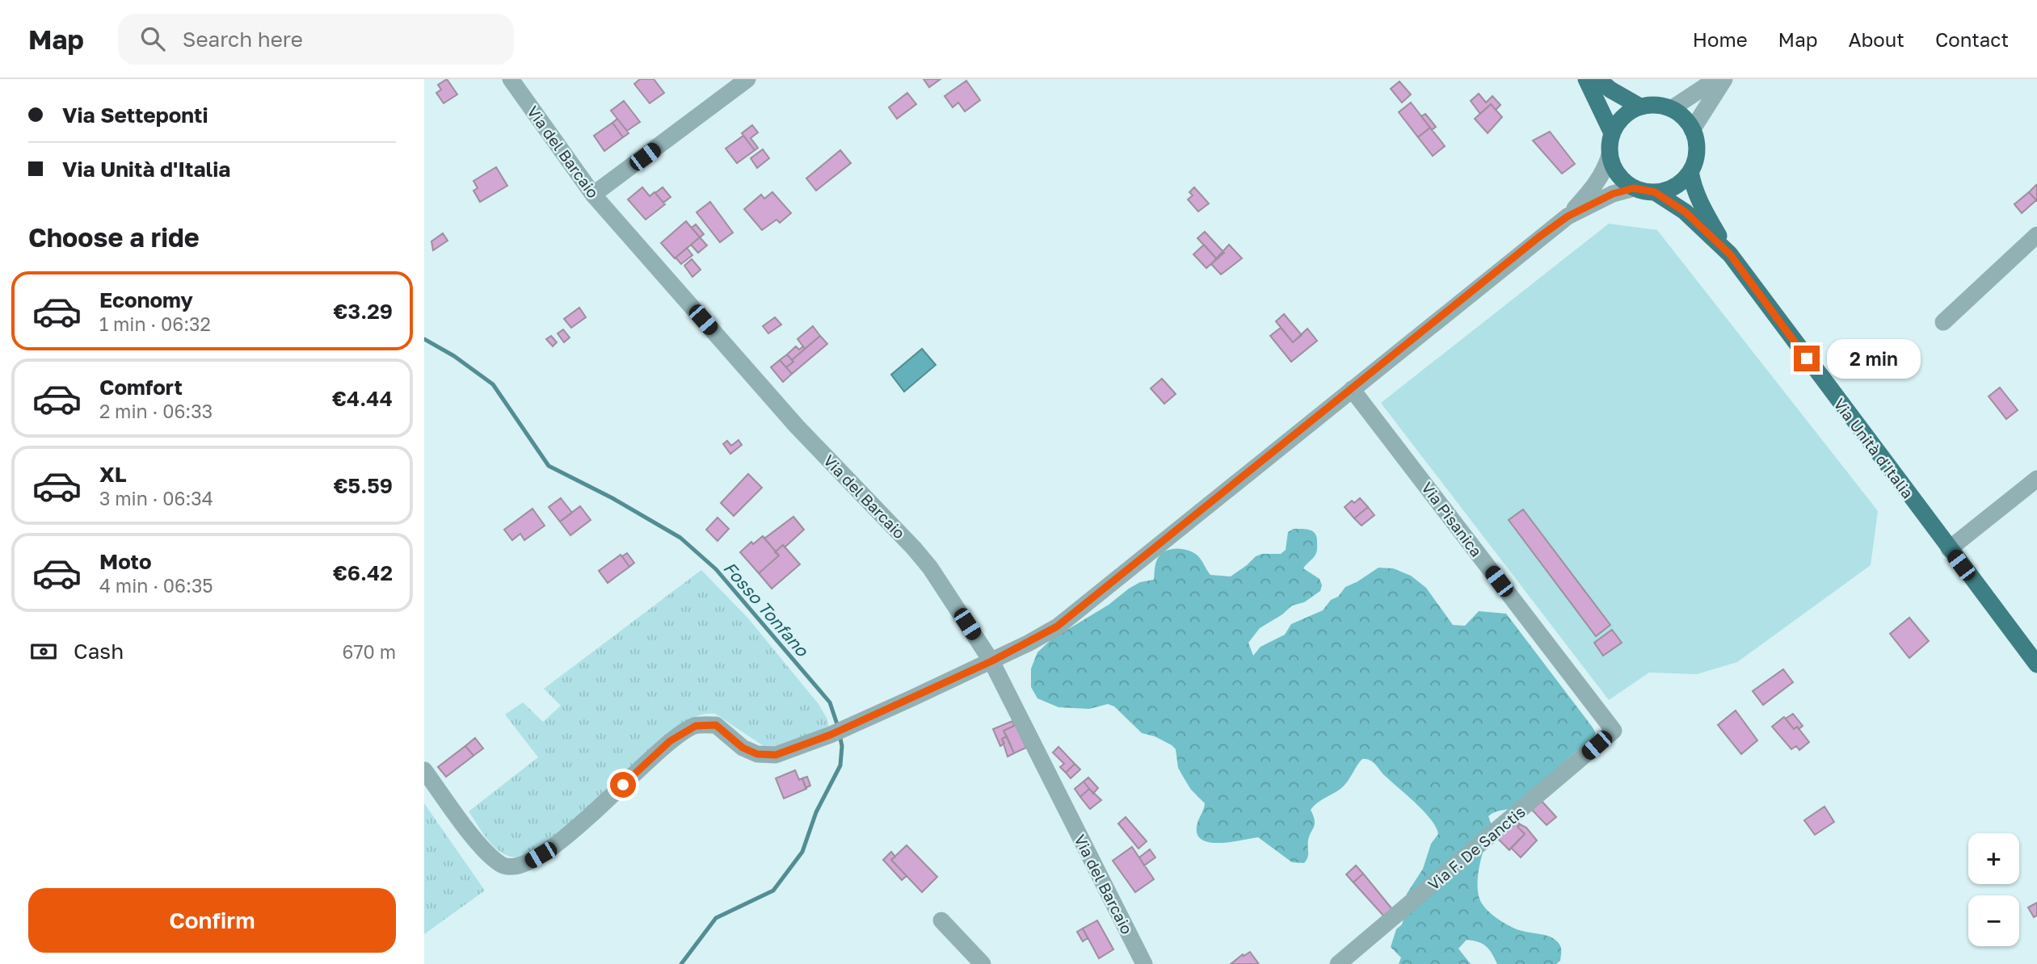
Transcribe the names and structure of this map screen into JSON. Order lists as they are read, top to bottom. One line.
{"streets":{"main road":["Via Unità d'Italia"],"street":["Via del Barcaio","Via Pisanica","Via F. De Sanctis"]},"crossings":[["Via Pisanica","Via F. De Sanctis"]],"water":["Fosso Tonfano"],"page":{"header":"Map","search":"Search here","nav":["Home","Map","About","Contact"],"banner":["Via Setteponti","Via Unità d'Italia"],"heading":"Choose a ride","list":[{"name":"Economy","note":"1 min · 06:32","value":"€3.29"},{"name":"Comfort","note":"2 min · 06:33","value":"€4.44"},{"name":"XL","note":"3 min · 06:34","value":"€5.59"},{"name":"Moto","note":"4 min · 06:35","value":"€6.42"}],"bubble":"2 min","pay":["Cash","670 m"],"map_buttons":["+","−"],"buttons":"Confirm"}}
